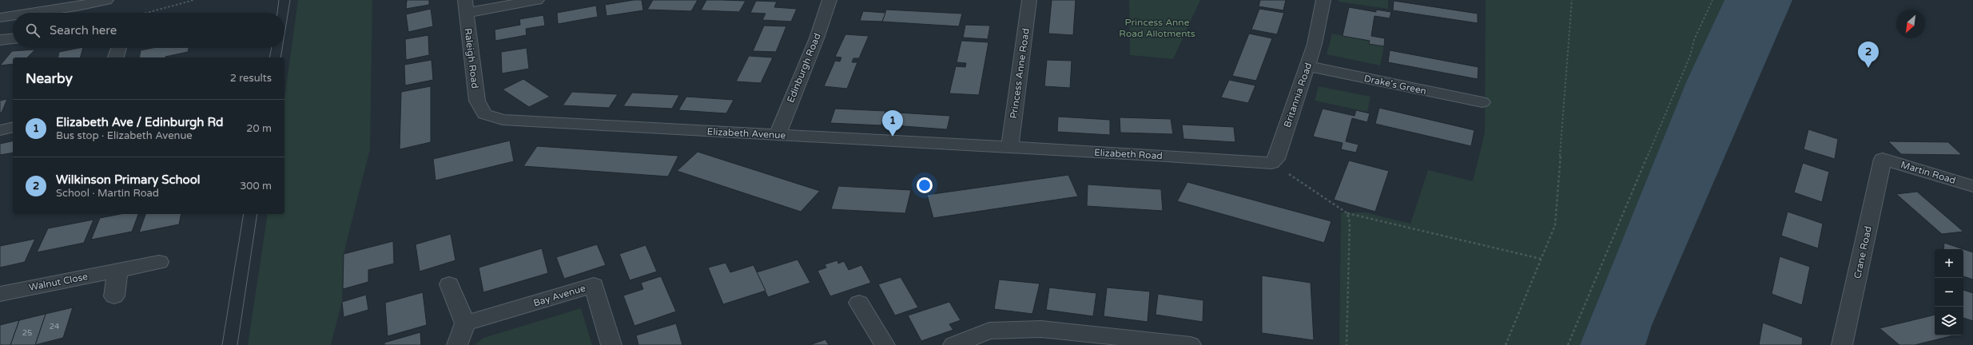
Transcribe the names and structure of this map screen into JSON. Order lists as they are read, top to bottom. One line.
{"streets":{"street":["Raleigh Road","Edinburgh Road","Princess Anne Road","Drake's Green","Britannia Road","Elizabeth Avenue","Elizabeth Road","Martin Road","Crane Road","Walnut Close","Bay Avenue"]},"crossings":[["Raleigh Road","Elizabeth Avenue"],["Edinburgh Road","Elizabeth Avenue"],["Princess Anne Road","Elizabeth Avenue"],["Princess Anne Road","Elizabeth Road"],["Drake's Green","Britannia Road"],["Britannia Road","Elizabeth Road"],["Elizabeth Avenue","Elizabeth Road"],["Martin Road","Crane Road"]],"parks":["Princess Anne Road Allotments"],"house_numbers":["24","25"],"north":"bottom left","page":{"search":"Search here","pins":["2","1"],"heading":["Nearby","2 results"],"list":[{"mark":"1","name":"Elizabeth Ave / Edinburgh Rd","note":"Bus stop · Elizabeth Avenue","value":"20 m"},{"mark":"2","name":"Wilkinson Primary School","note":"School · Martin Road","value":"300 m"}],"map_buttons":["+","−"]}}
